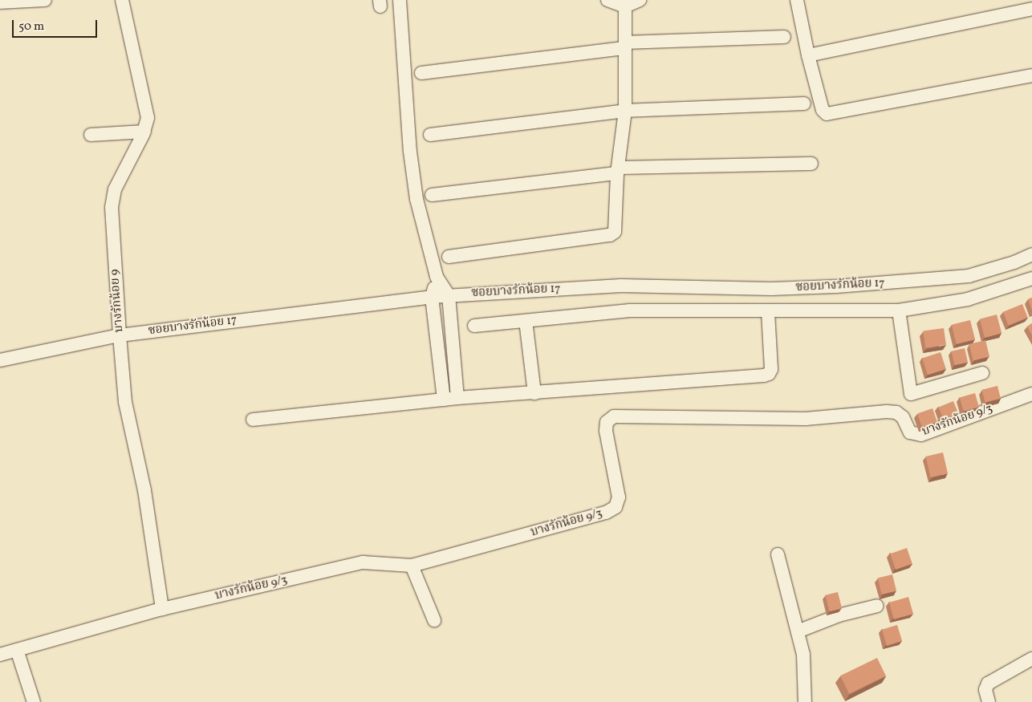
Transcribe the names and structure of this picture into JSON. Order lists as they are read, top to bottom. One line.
{"streets":{"street":["ซอยบางรักน้อย 17","บางรักน้อย 9","บางรักน้อย 9/3"]},"crossings":[["ซอยบางรักน้อย 17","บางรักน้อย 9"],["บางรักน้อย 9","บางรักน้อย 9/3"]],"scale_bar":"50 m"}
